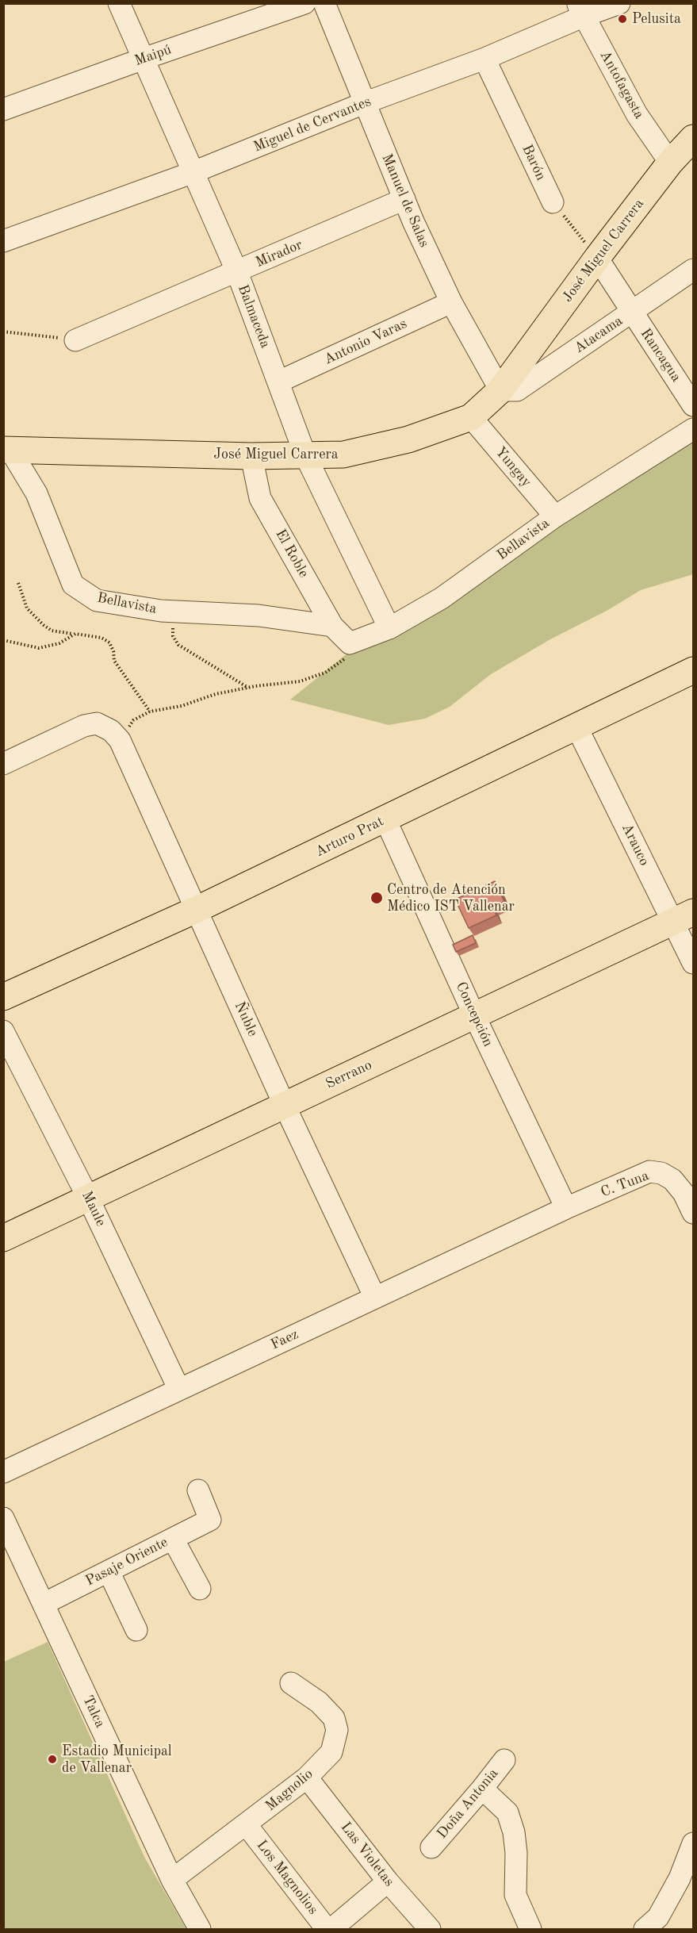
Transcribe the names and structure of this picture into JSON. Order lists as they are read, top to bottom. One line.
{"streets":{"main road":["José Miguel Carrera","Arturo Prat","Serrano"],"street":["Maipú","Antofagasta","Miguel de Cervantes","Barón","Manuel de Salas","Mirador","Balmaceda","Atacama","Antonio Varas","Rancagua","Yungay","Bellavista","El Roble","Arauco","Concepción","Ñuble","C. Tuna","Maule","Faez","Pasaje Oriente","Talca","Magnolio","Doña Antonia","Las Violetas","Los Magnolios"]},"crossings":[["Maipú","Balmaceda"],["Antofagasta","Miguel de Cervantes"],["Antofagasta","José Miguel Carrera"],["Miguel de Cervantes","Barón"],["Miguel de Cervantes","Manuel de Salas"],["Miguel de Cervantes","Balmaceda"],["Manuel de Salas","José Miguel Carrera"],["Manuel de Salas","Mirador"],["Manuel de Salas","Atacama"],["Manuel de Salas","Antonio Varas"],["José Miguel Carrera","Balmaceda"],["José Miguel Carrera","Atacama"],["José Miguel Carrera","Rancagua"],["José Miguel Carrera","Yungay"],["José Miguel Carrera","Bellavista"],["José Miguel Carrera","El Roble"],["Mirador","Balmaceda"],["Balmaceda","Antonio Varas"],["Balmaceda","Bellavista"],["Atacama","Rancagua"],["Yungay","Bellavista"],["Bellavista","El Roble"],["Arturo Prat","Arauco"],["Arturo Prat","Concepción"],["Arturo Prat","Ñuble"],["Arauco","Serrano"],["Concepción","Serrano"],["Concepción","C. Tuna"],["Concepción","Faez"],["Ñuble","Serrano"],["Ñuble","Faez"],["Serrano","Maule"],["C. Tuna","Faez"],["Maule","Faez"],["Pasaje Oriente","Talca"],["Talca","Magnolio"],["Magnolio","Las Violetas"],["Magnolio","Los Magnolios"]],"places":["Pelusita","Centro de Atención Médico IST Vallenar","Estadio Municipal de Vallenar"]}
